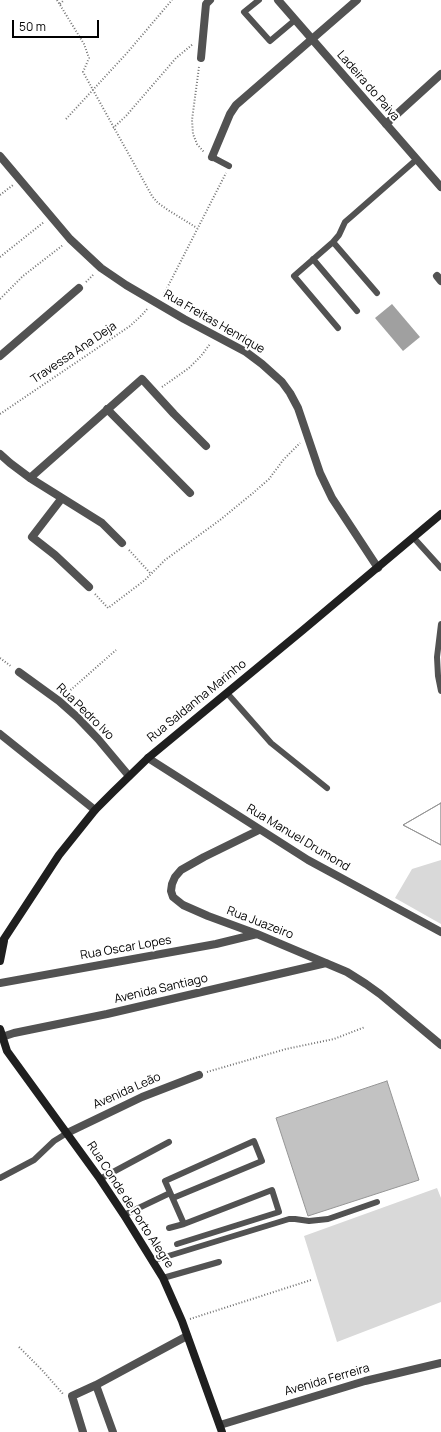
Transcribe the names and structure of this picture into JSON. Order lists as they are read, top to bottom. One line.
{"streets":{"main road":["Rua Saldanha Marinho","Rua Conde de Porto Alegre"],"street":["Ladeira do Paiva","Rua Freitas Henrique","Rua Pedro Ivo","Rua Manuel Drumond","Rua Juazeiro","Rua Oscar Lopes","Avenida Santiago","Avenida Leão","Avenida Ferreira"],"path":["Travessa Ana Deja"]},"crossings":[["Rua Freitas Henrique","Travessa Ana Deja"],["Rua Freitas Henrique","Rua Saldanha Marinho"],["Rua Saldanha Marinho","Rua Pedro Ivo"],["Rua Saldanha Marinho","Rua Manuel Drumond"],["Rua Manuel Drumond","Rua Juazeiro"],["Rua Juazeiro","Rua Oscar Lopes"],["Rua Juazeiro","Avenida Santiago"],["Avenida Santiago","Rua Conde de Porto Alegre"],["Avenida Leão","Rua Conde de Porto Alegre"],["Rua Conde de Porto Alegre","Avenida Ferreira"]],"scale_bar":"50 m"}
